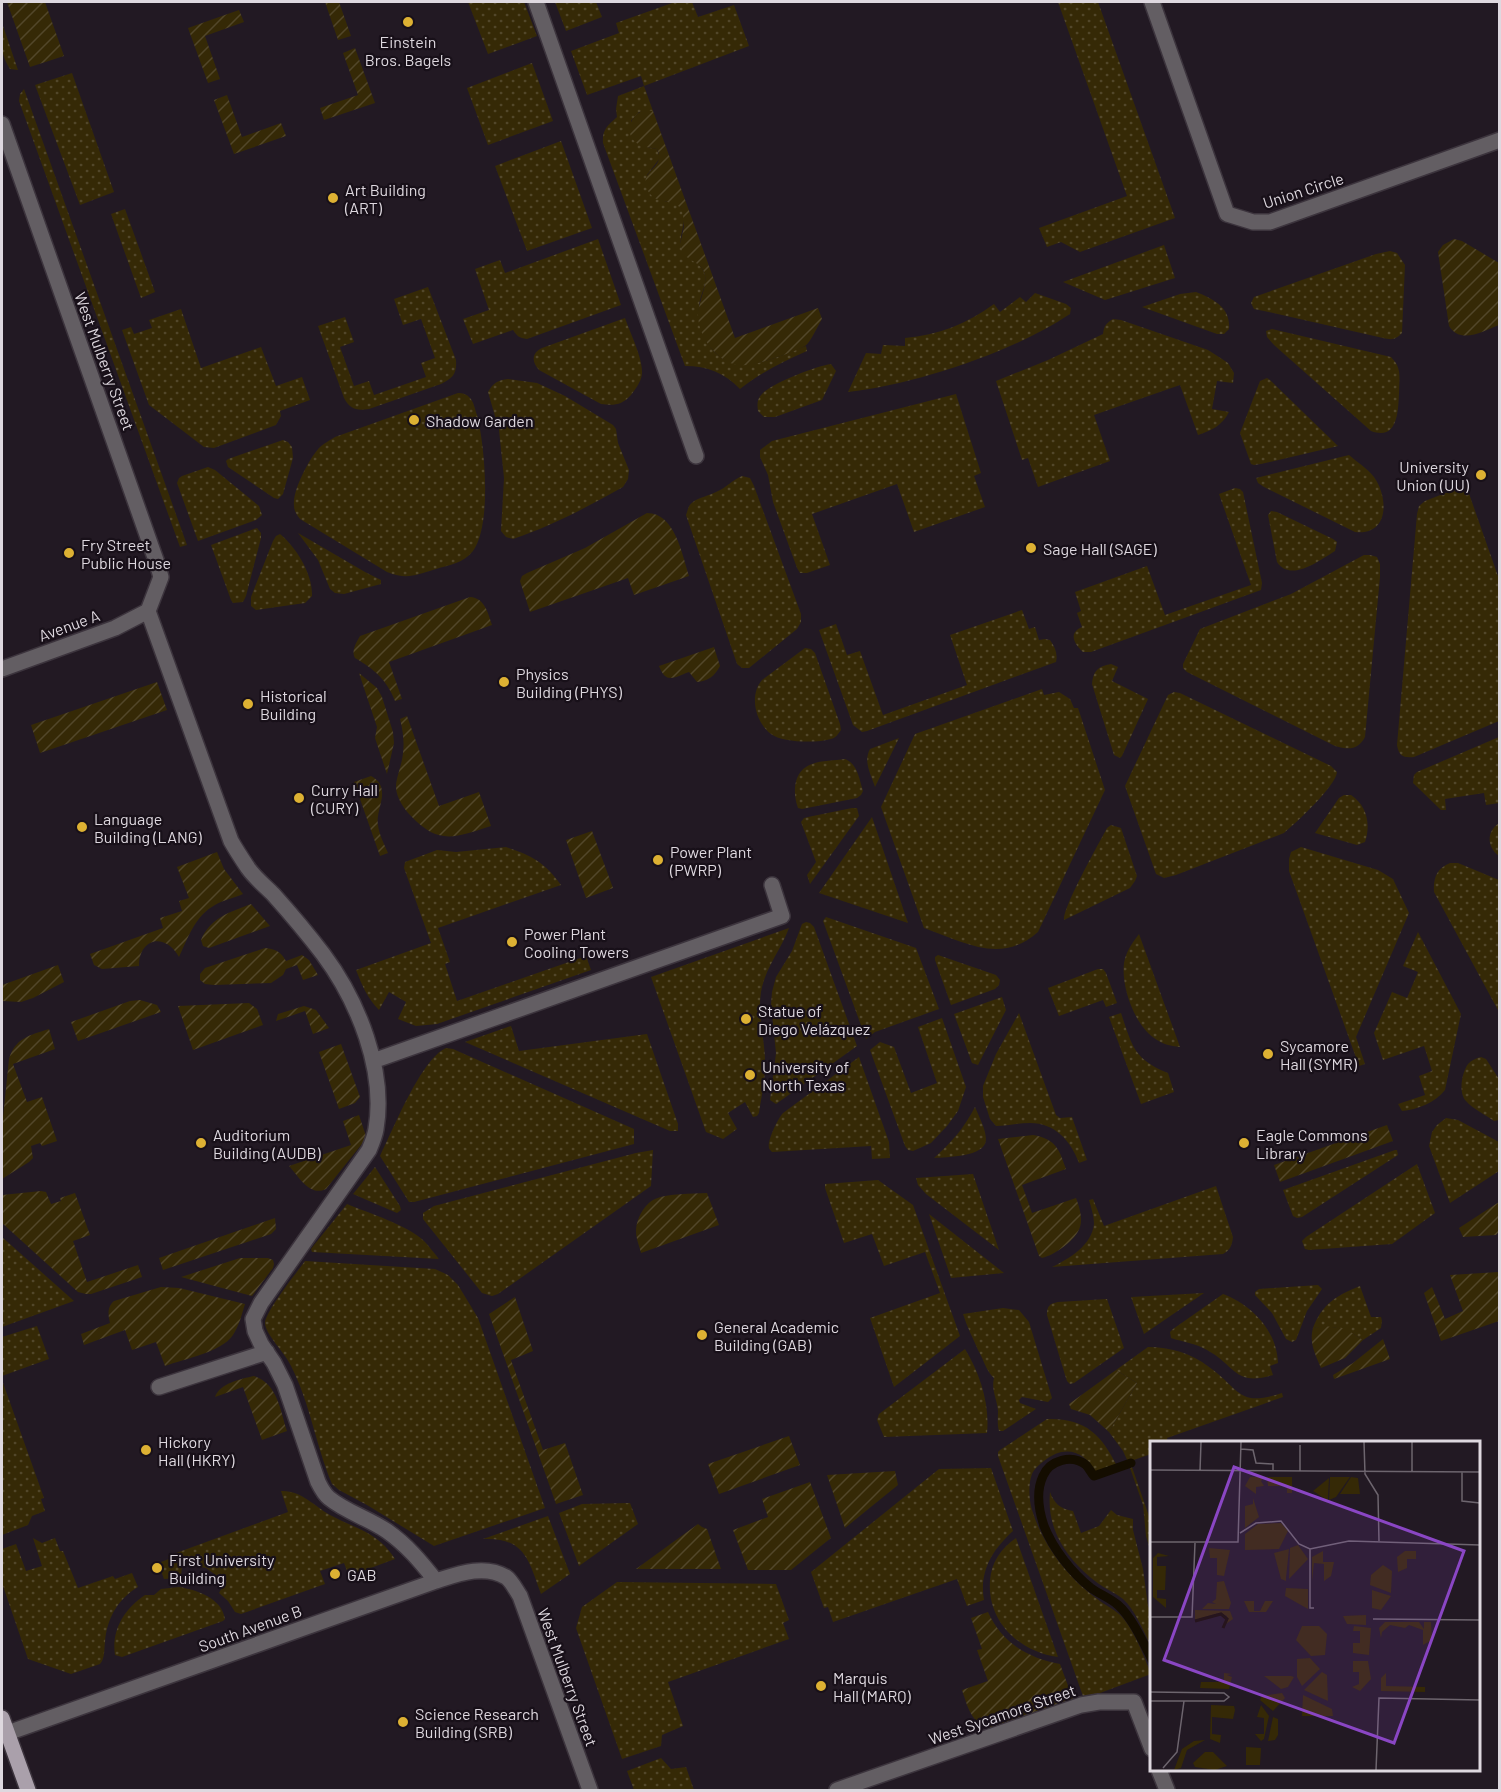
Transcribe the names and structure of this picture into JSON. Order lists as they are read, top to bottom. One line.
{"streets":{"street":["Union Circle","West Mulberry Street","Avenue A","South Avenue B","West Sycamore Street"]},"crossings":[["West Mulberry Street","Avenue A"],["West Mulberry Street","South Avenue B"]],"places":["Einstein Bros. Bagels","Art Building (ART)","Shadow Garden","University Union (UU)","Sage Hall (SAGE)","Fry Street Public House","Physics Building (PHYS)","Historical Building","Curry Hall (CURY)","Language Building (LANG)","Power Plant (PWRP)","Power Plant Cooling Towers","Statue of Diego Velázquez","Sycamore Hall (SYMR)","University of North Texas","Auditorium Building (AUDB)","Eagle Commons Library","General Academic Building (GAB)","Hickory Hall (HKRY)","First University Building","GAB","Marquis Hall (MARQ)","Science Research Building (SRB)"]}
